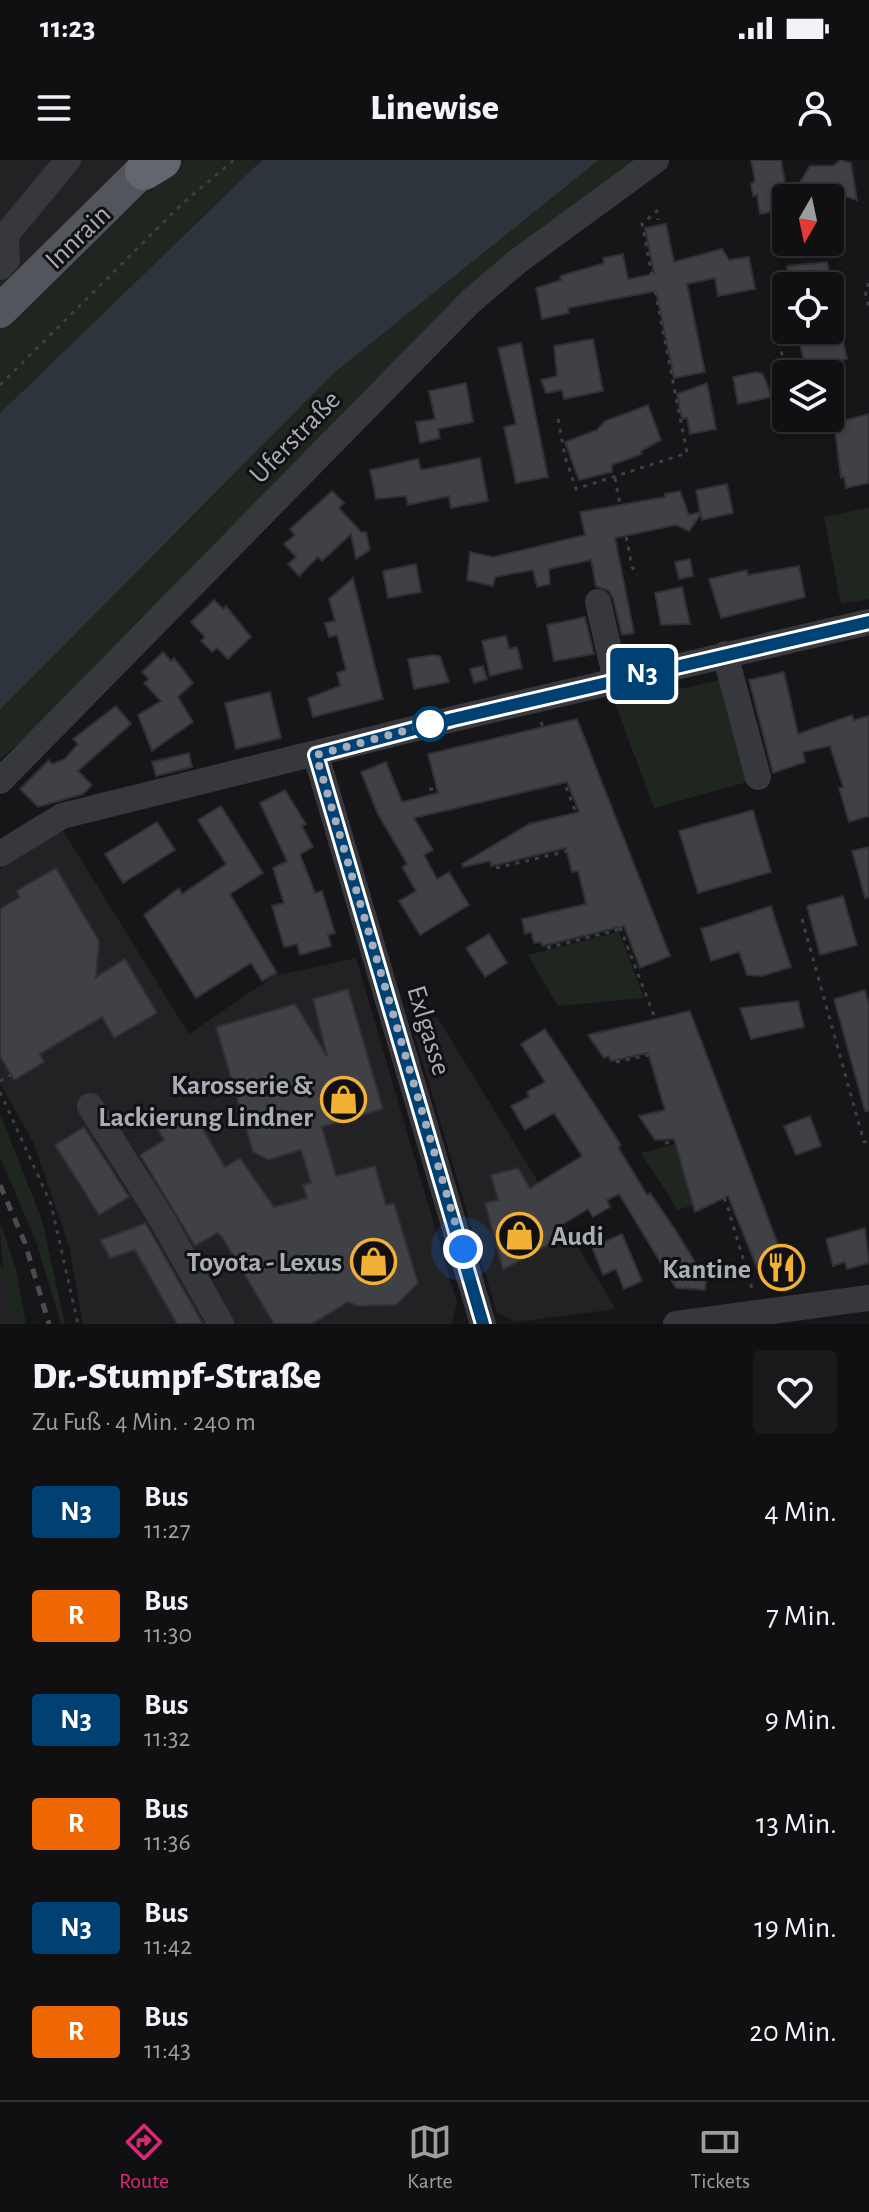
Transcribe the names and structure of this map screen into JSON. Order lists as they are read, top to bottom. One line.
{"streets":{"main road":["Innrain"],"street":["Uferstraße","Exlgasse"]},"places":{"shop":["Karosserie & Lackierung Lindner","Audi","Toyota - Lexus"],"restaurant":["Kantine"]},"lines":["bus line N3"],"north":"bottom","page":{"status":"11:23","header":"Linewise","on_map":"N3","heading":["Dr.-Stumpf-Straße","Zu Fuß · 4 Min. · 240 m"],"list":[{"mark":"N3","name":"Bus","note":"11:27","value":"4 Min."},{"mark":"R","name":"Bus","note":"11:30","value":"7 Min."},{"mark":"N3","name":"Bus","note":"11:32","value":"9 Min."},{"mark":"R","name":"Bus","note":"11:36","value":"13 Min."},{"mark":"N3","name":"Bus","note":"11:42","value":"19 Min."},{"mark":"R","name":"Bus","note":"11:43","value":"20 Min."}],"tabs":["Route","Karte","Tickets"]}}
